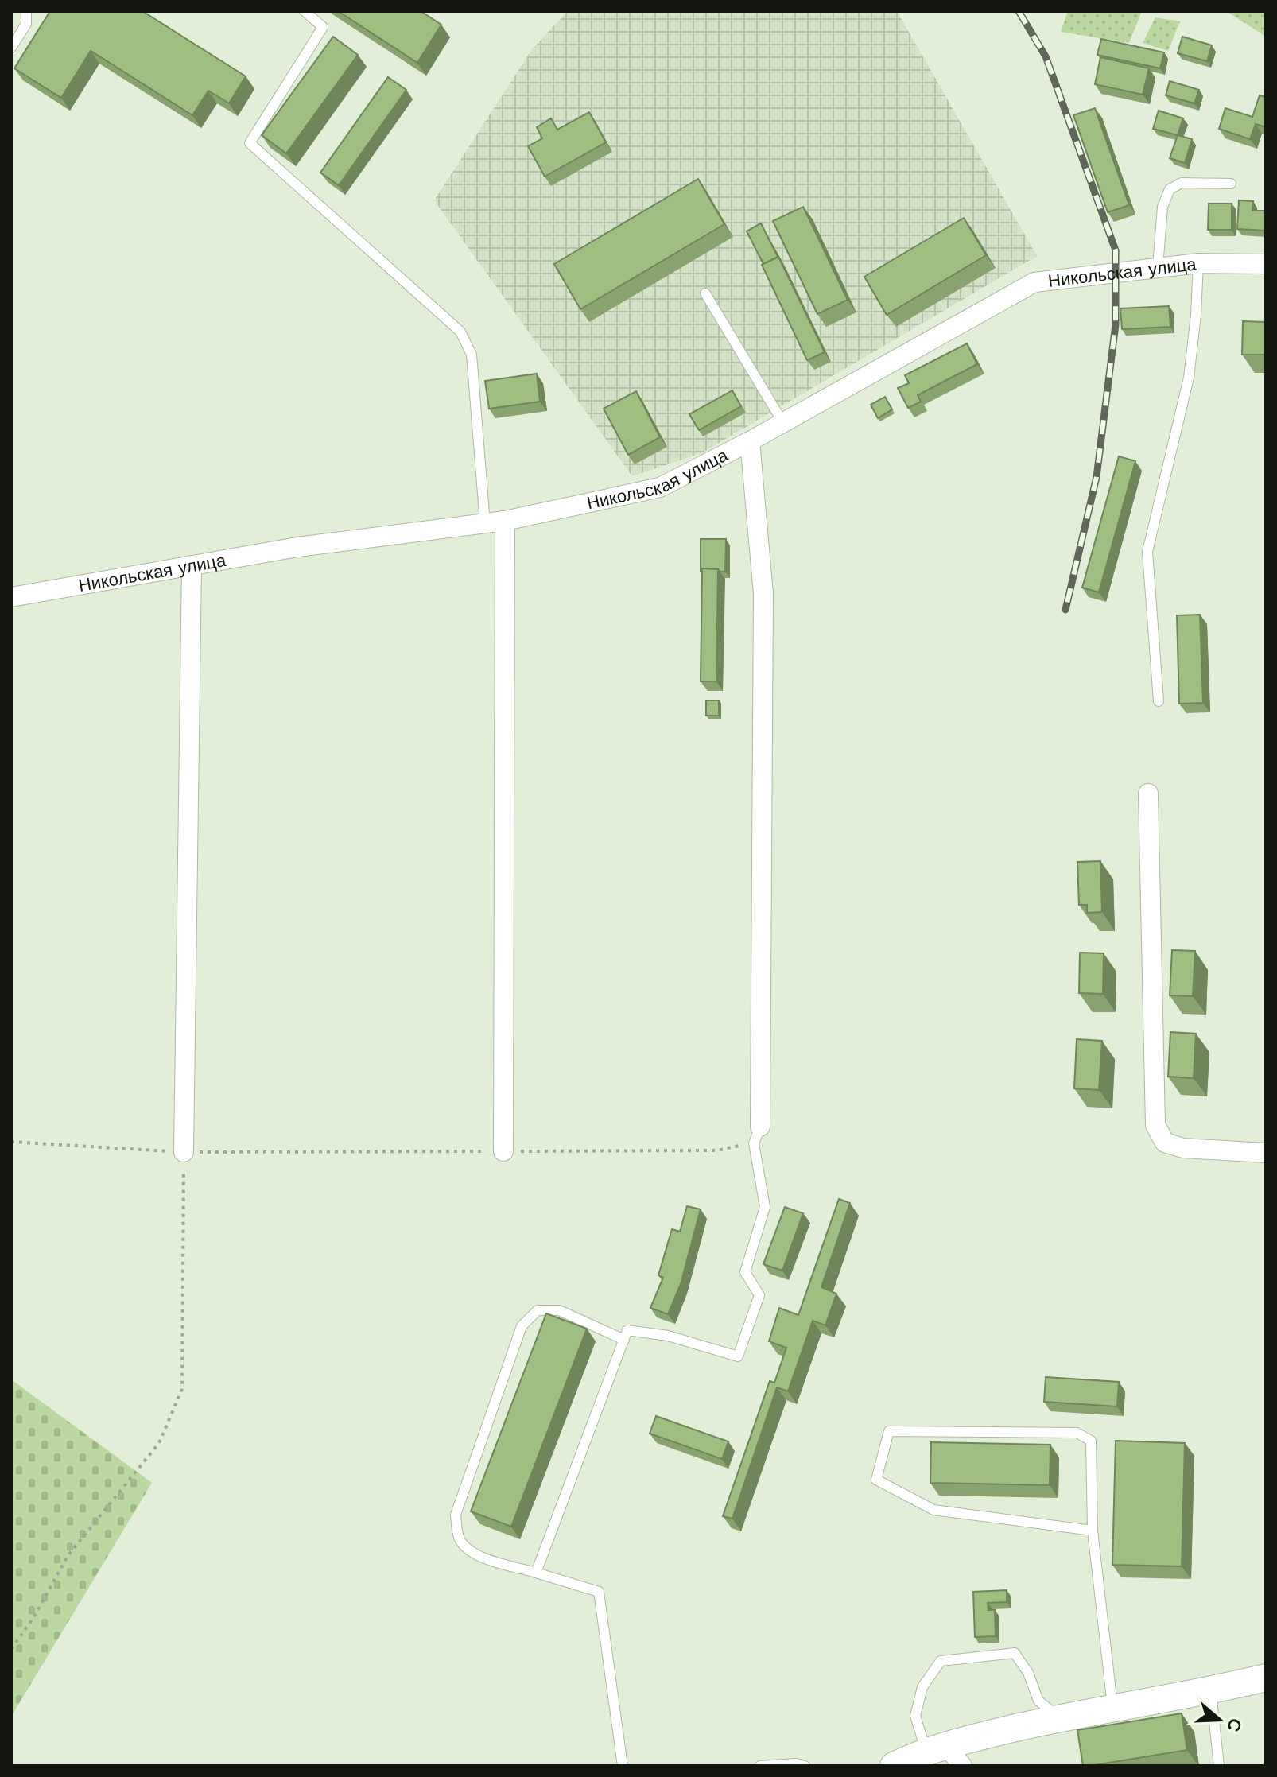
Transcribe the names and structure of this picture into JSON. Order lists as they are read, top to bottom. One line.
{"streets":{"street":["Никольская улица"]},"north":"right"}
